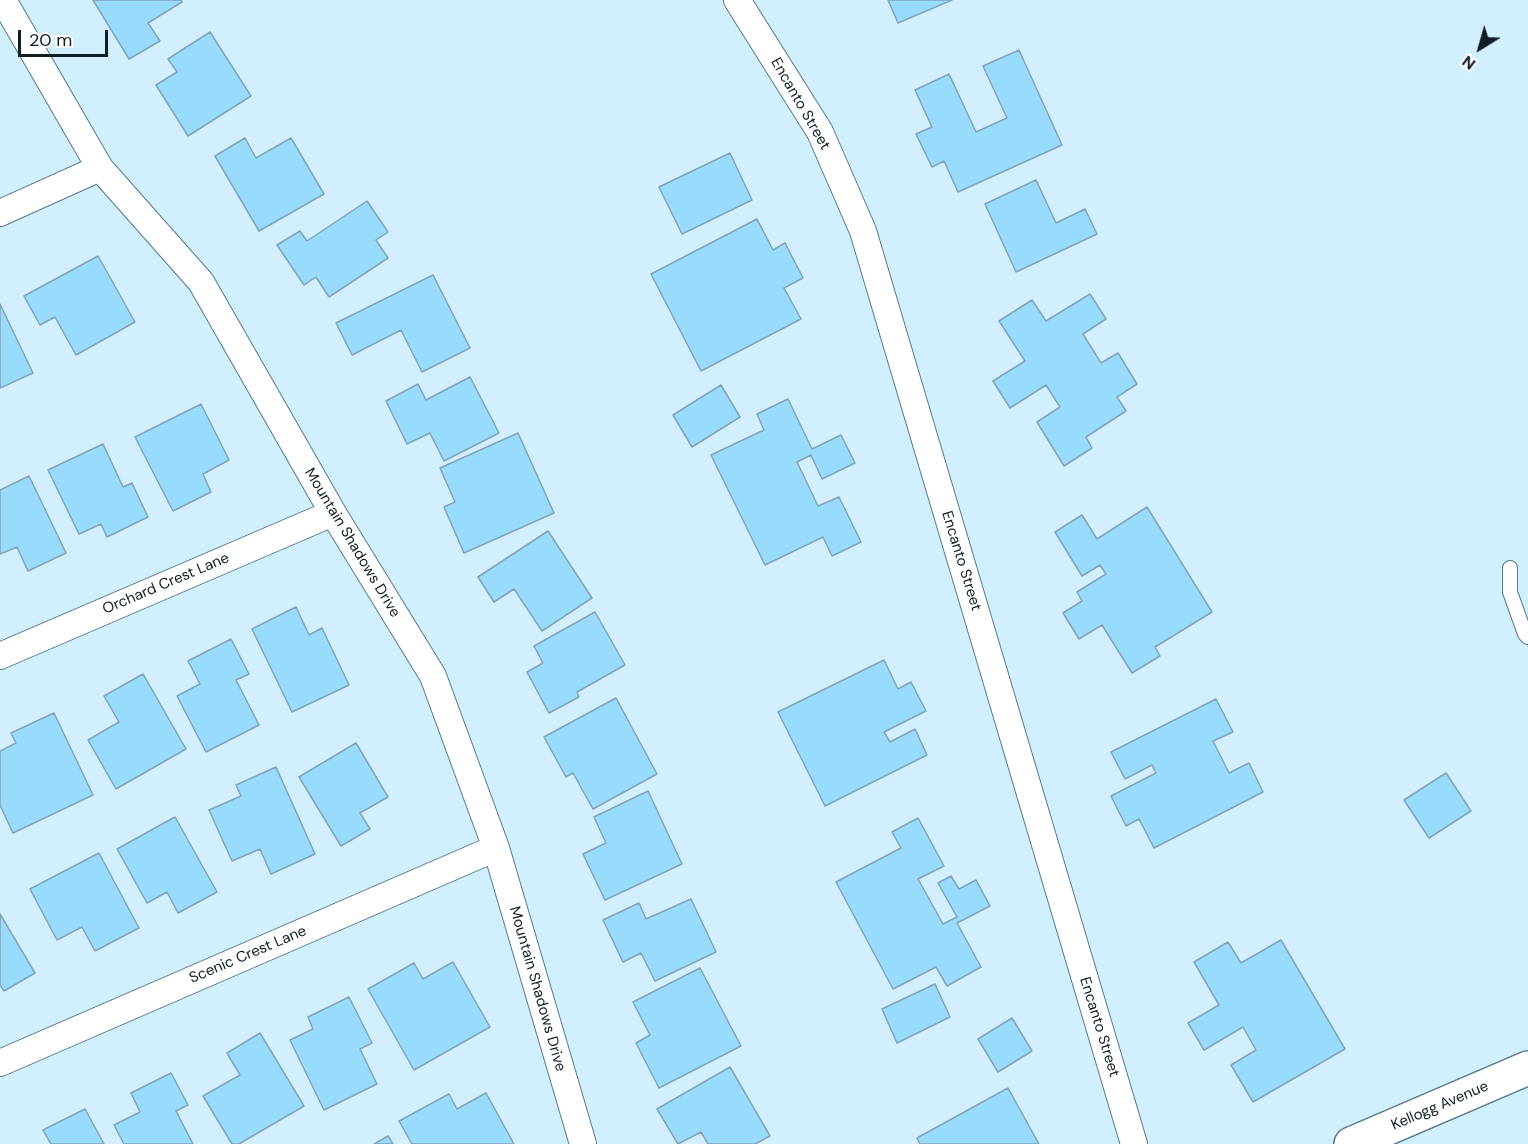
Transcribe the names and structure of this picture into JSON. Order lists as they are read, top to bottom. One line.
{"streets":{"street":["Encanto Street","Mountain Shadows Drive","Orchard Crest Lane","Scenic Crest Lane","Kellogg Avenue"]},"crossings":[["Mountain Shadows Drive","Orchard Crest Lane"],["Mountain Shadows Drive","Scenic Crest Lane"]],"scale_bar":"20 m","north":"bottom left"}
